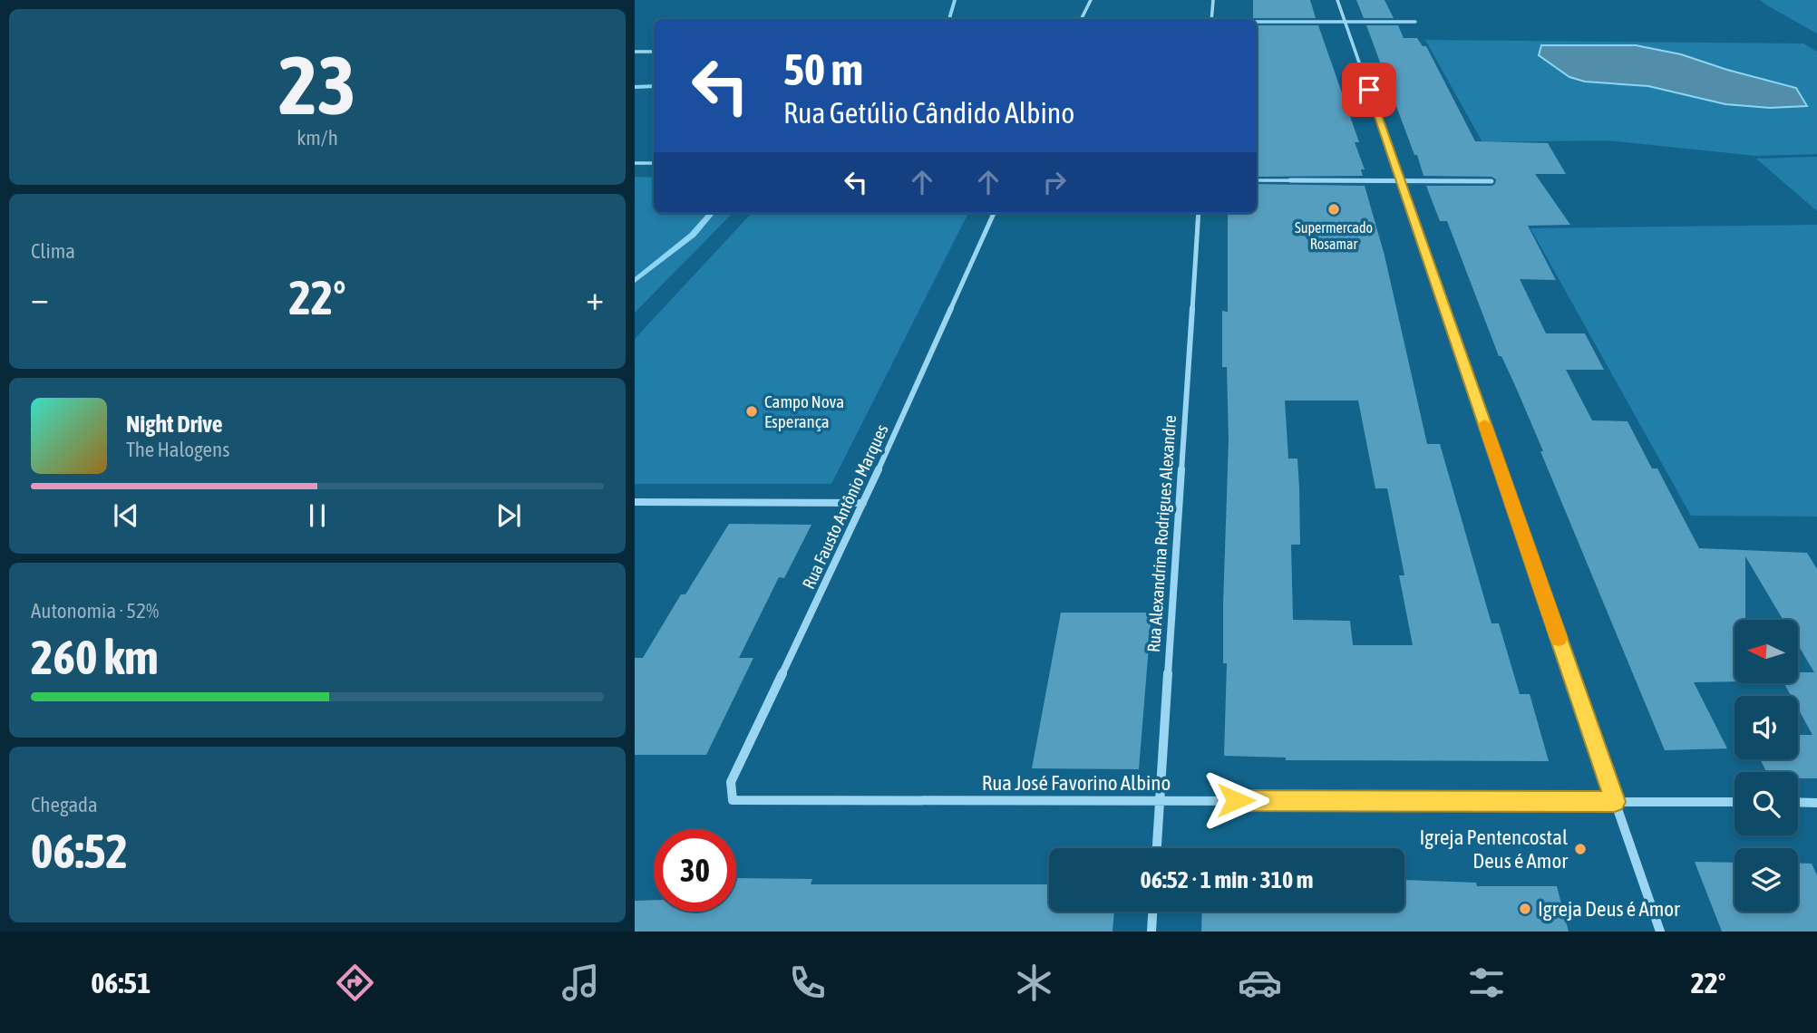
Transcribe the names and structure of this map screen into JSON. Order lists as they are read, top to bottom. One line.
{"streets":{"street":["Rua Fausto Antônio Marques","Rua Alexandrina Rodrigues Alexandre","Rua José Favorino Albino"]},"crossings":[["Rua Fausto Antônio Marques","Rua José Favorino Albino"],["Rua Alexandrina Rodrigues Alexandre","Rua José Favorino Albino"]],"places":["Supermercado Rosamar","Campo Nova Esperança","Igreja Pentencostal Deus é Amor","Igreja Deus é Amor"],"north":"left","page":{"tile":[["23","km/h"],"Clima",["Autonomia · 52%","260 km"],["Chegada","06:52"]],"turn":["50 m","Rua Getúlio Cândido Albino"],"heat":["−","22°","+"],"song":["Night Drive","The Halogens"],"limit":"30","trip":"06:52 · 1 min · 310 m","tabs":["06:51","22°"]}}
